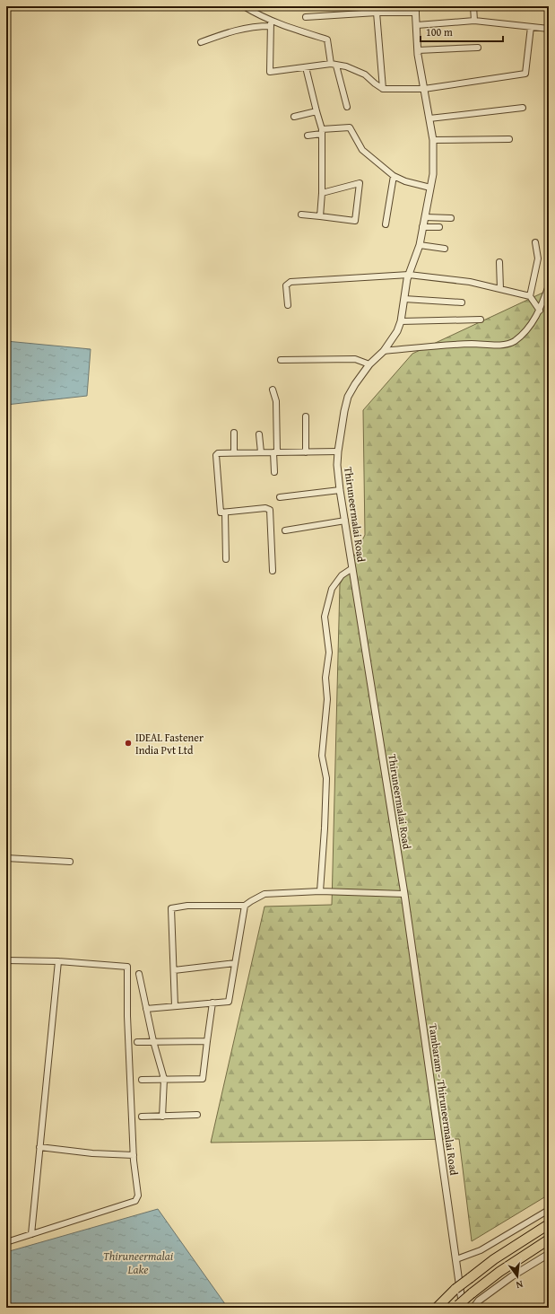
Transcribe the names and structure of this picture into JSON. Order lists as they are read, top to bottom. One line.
{"streets":{"street":["Thiruneermalai Road","Tambaram - Thiruneermalai Road"]},"crossings":[["Thiruneermalai Road","Tambaram - Thiruneermalai Road"]],"water":["Thiruneermalai Lake"],"places":["IDEAL Fastener India Pvt Ltd"],"scale_bar":"100 m","north":"bottom"}
